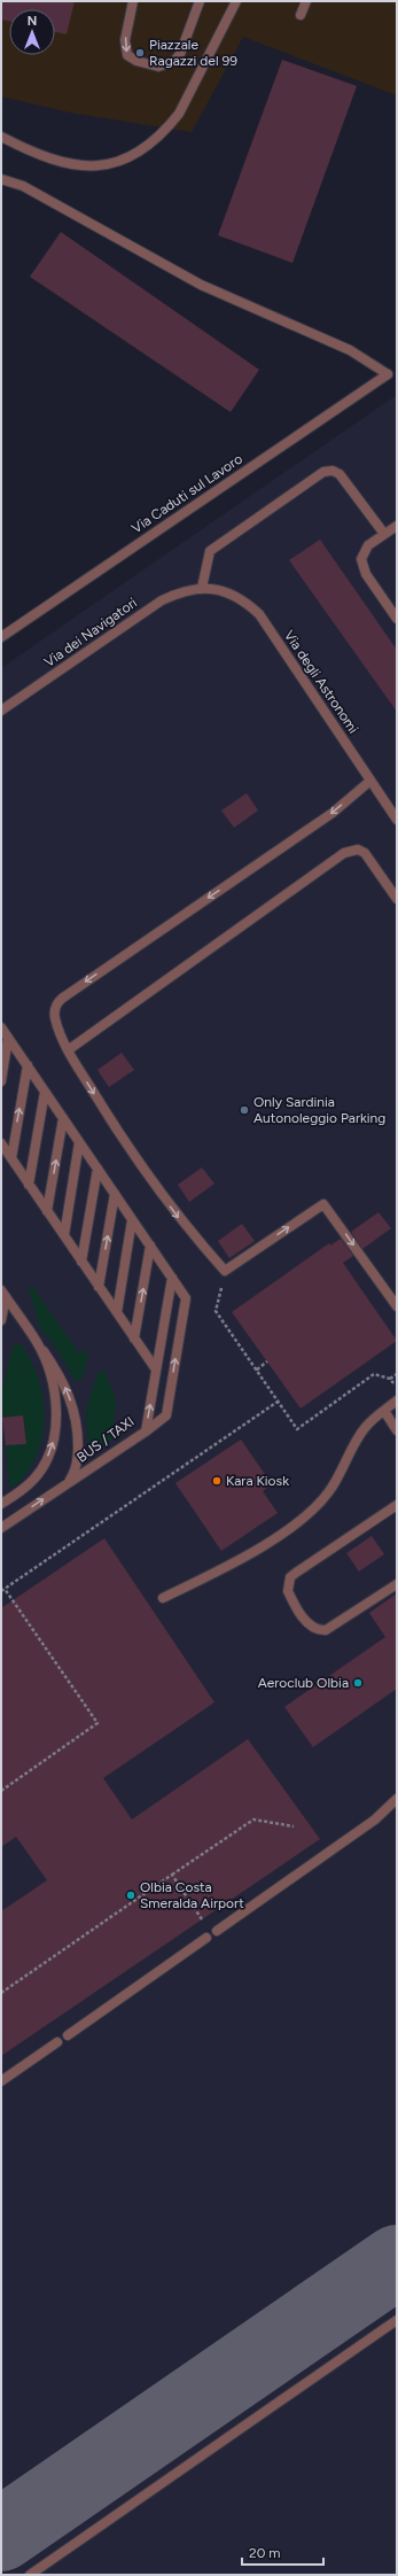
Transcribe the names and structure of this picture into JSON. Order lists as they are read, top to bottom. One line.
{"streets":{"street":["Via Caduti sul Lavoro","Via dei Navigatori","Via degli Astronomi","BUS / TAXI"]},"crossings":[["Via dei Navigatori","Via degli Astronomi"]],"one_way":["BUS / TAXI"],"places":["Piazzale Ragazzi del 99","Only Sardinia Autonoleggio Parking","Kara Kiosk","Aeroclub Olbia","Olbia Costa Smeralda Airport"],"scale_bar":"20 m","north":"top"}
